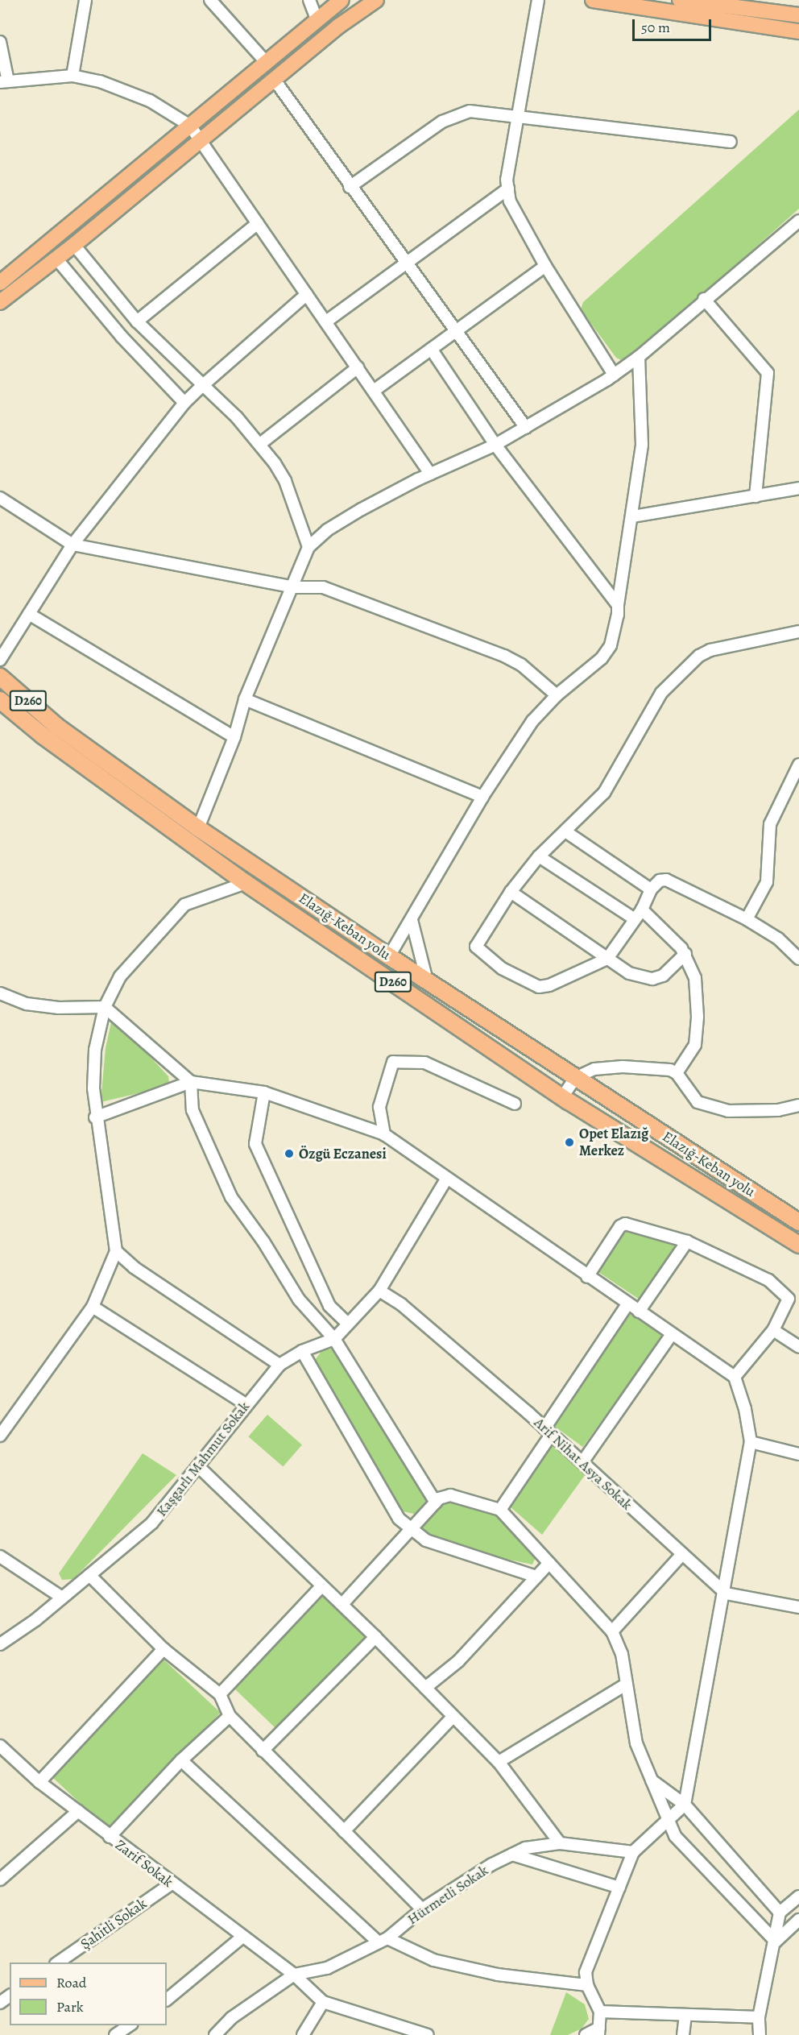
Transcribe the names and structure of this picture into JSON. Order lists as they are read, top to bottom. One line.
{"streets":{"highway":["D260","Elazığ-Keban yolu"],"street":["Kaşgarlı Mahmut Sokak","Arif Nihat Asya Sokak","Zarif Sokak","Hürmetli Sokak","Şahitli Sokak"]},"crossings":[["Kaşgarlı Mahmut Sokak","Arif Nihat Asya Sokak"],["Zarif Sokak","Hürmetli Sokak"],["Zarif Sokak","Şahitli Sokak"]],"places":["Opet Elazığ Merkez","Özgü Eczanesi"],"legend":["Road","Park"],"scale_bar":"50 m"}
